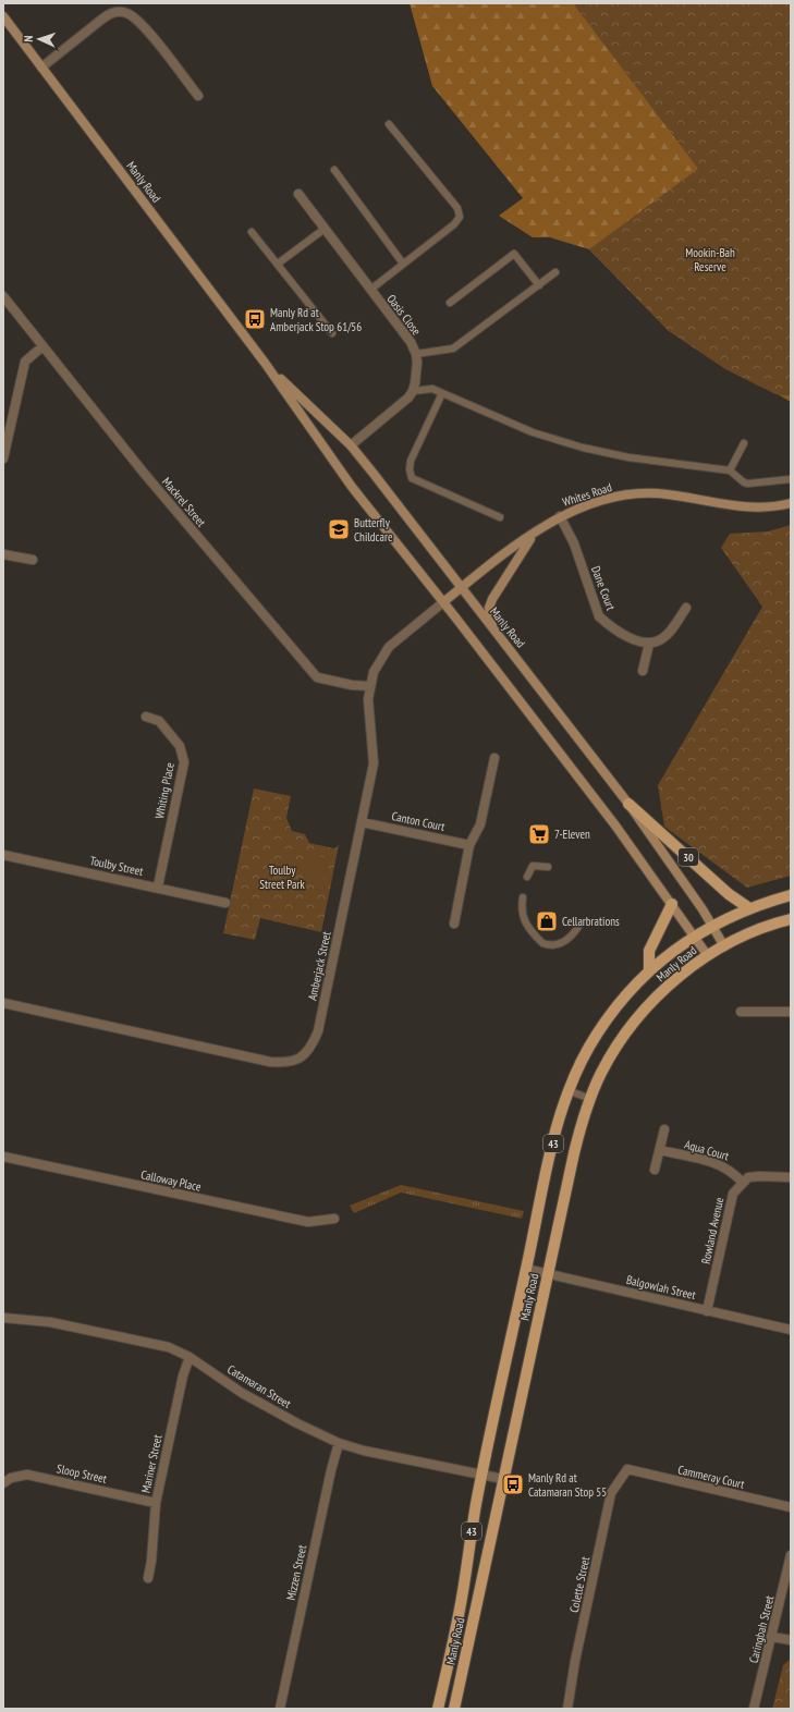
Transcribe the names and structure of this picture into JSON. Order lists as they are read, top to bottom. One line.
{"streets":{"main road":["Manly Road","Whites Road","30","43"],"street":["Oasis Close","Mackrel Street","Dane Court","Whiting Place","Canton Court","Toulby Street","Amberjack Street","Aqua Court","Calloway Place","Rowland Avenue","Balgowlah Street","Catamaran Street","Mariner Street","Sloop Street","Cammeray Court","Mizzen Street","Colette Street","Caringbah Street"]},"crossings":[["Manly Road","Whites Road"],["Manly Road","30"],["Manly Road","Amberjack Street"],["Manly Road","Balgowlah Street"],["Manly Road","Catamaran Street"],["Whites Road","Dane Court"],["Whites Road","Amberjack Street"],["Mackrel Street","Amberjack Street"],["Whiting Place","Toulby Street"],["Canton Court","Amberjack Street"],["Aqua Court","Rowland Avenue"],["Rowland Avenue","Balgowlah Street"],["Catamaran Street","Mariner Street"],["Catamaran Street","Mizzen Street"],["Mariner Street","Sloop Street"],["Cammeray Court","Colette Street"]],"parks":["Mookin-Bah Reserve","Toulby Street Park"],"places":{"bus stop":["Manly Rd at Amberjack Stop 61/56","Manly Rd at Catamaran Stop 55"],"school or university":["Butterfly Childcare"],"supermarket":["7-Eleven"],"shop":["Cellarbrations"]},"north":"left"}
